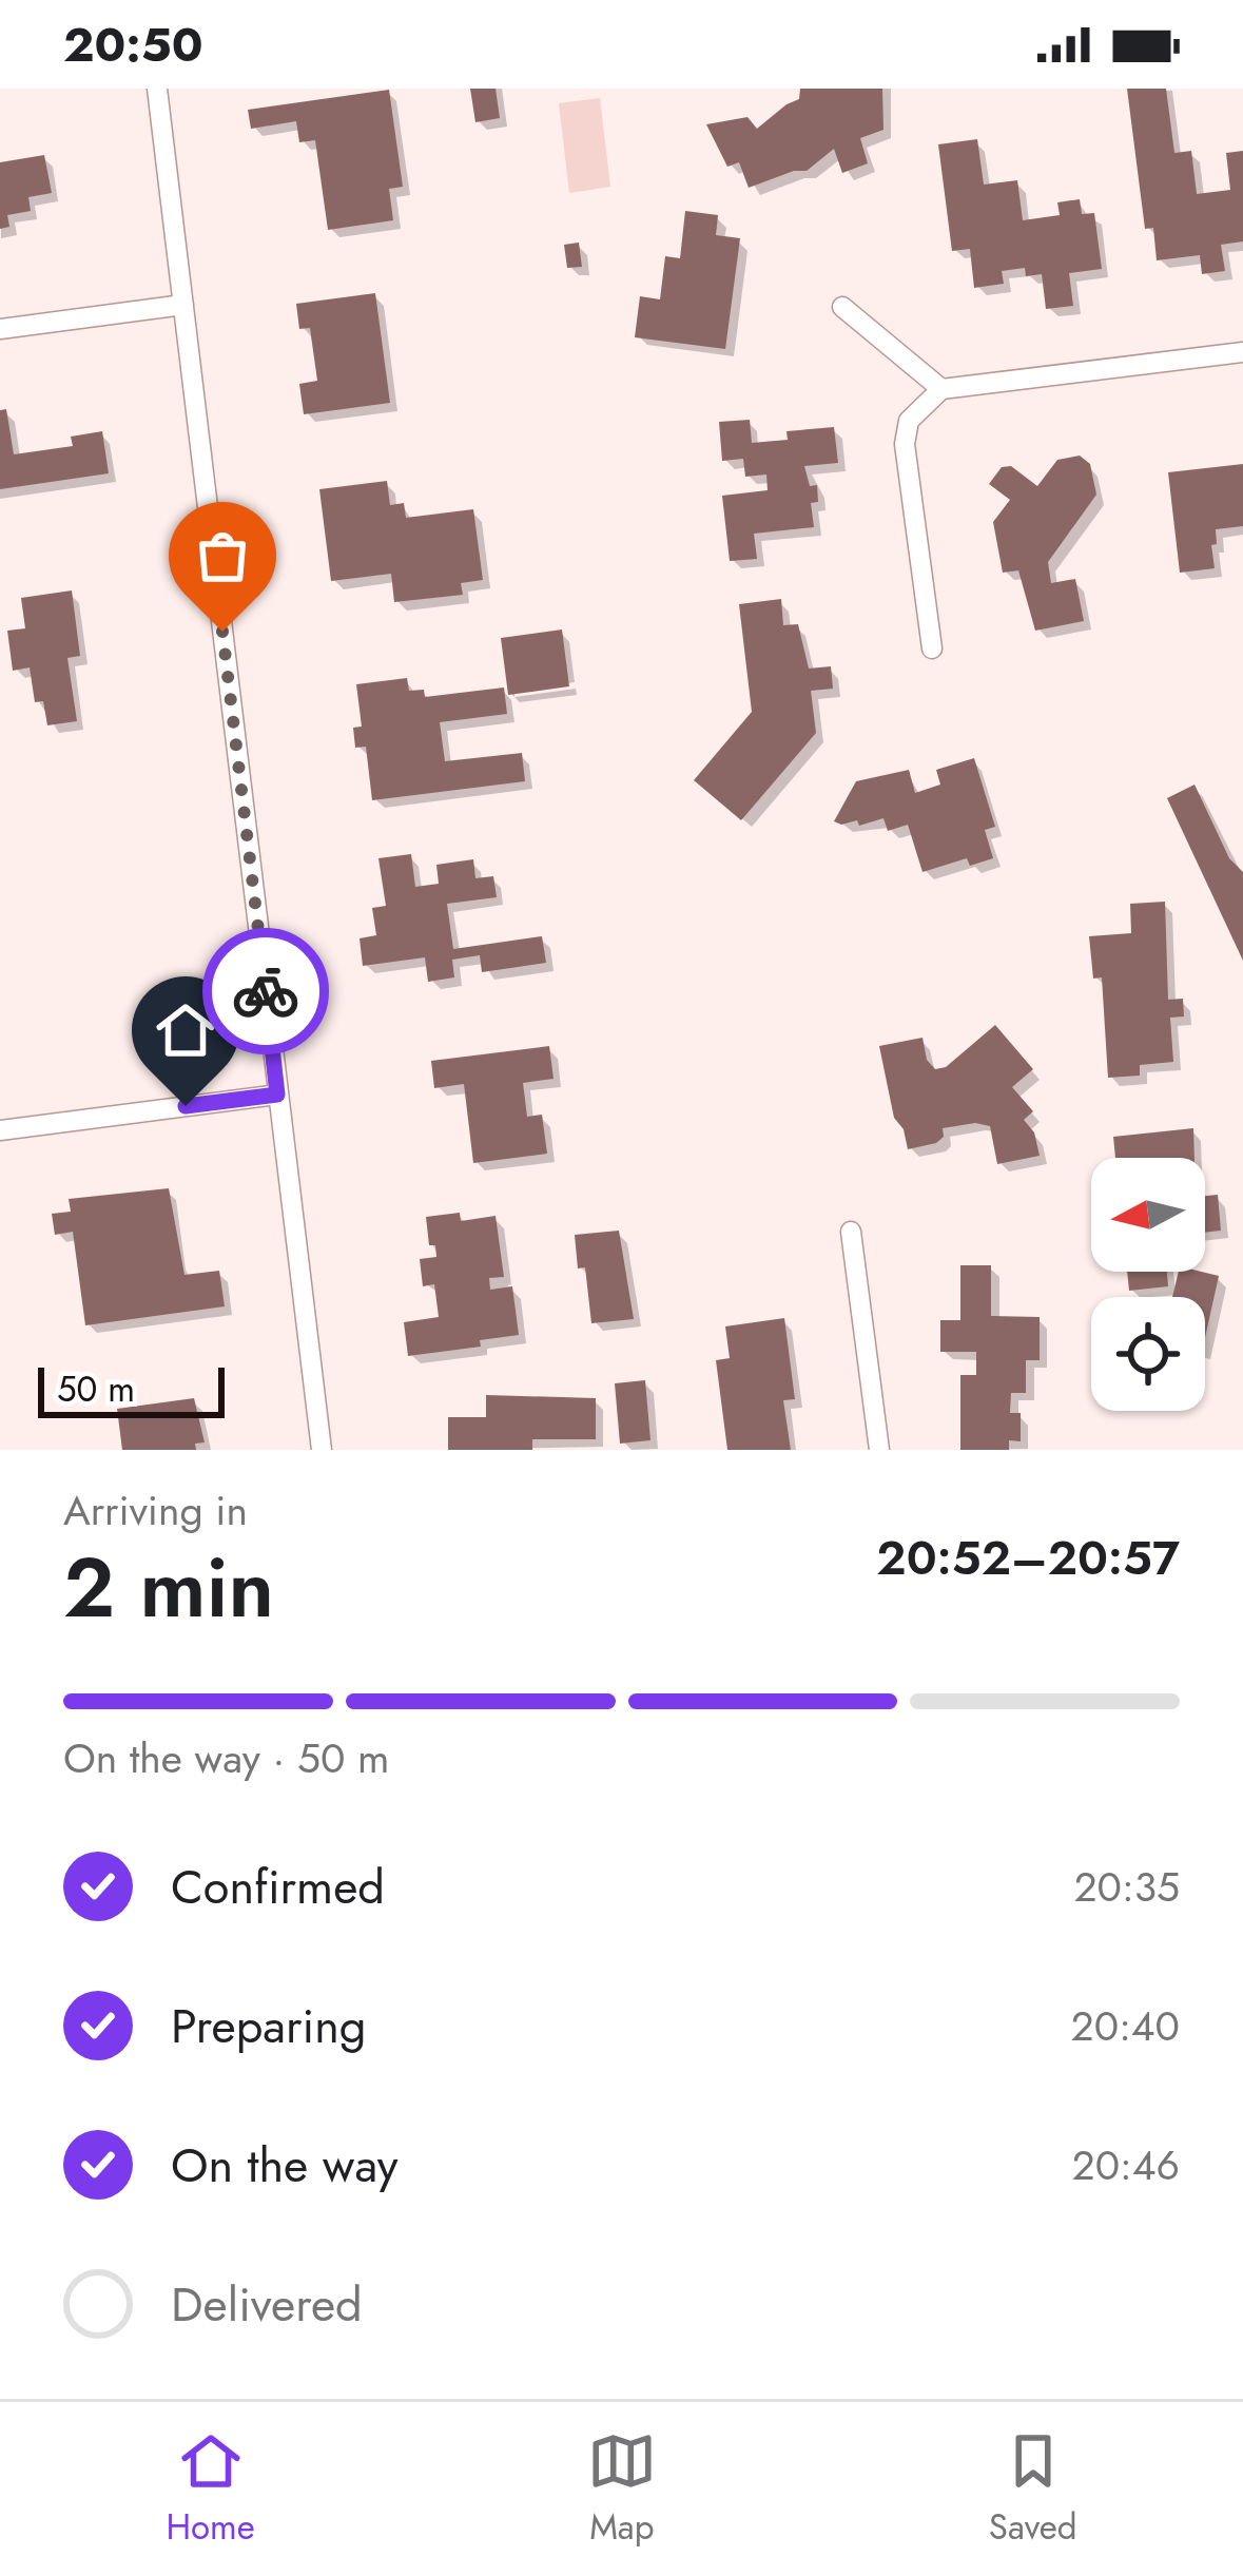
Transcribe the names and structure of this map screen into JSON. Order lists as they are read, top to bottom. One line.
{"scale_bar":"50 m","north":"left","page":{"status":"20:50","scale":"50 m","heading":["2 min","Arriving in","20:52–20:57"],"bar":"On the way · 50 m","list":[["Confirmed","20:35"],["Preparing","20:40"],["On the way","20:46"],"Delivered"],"tabs":["Home","Map","Saved"]}}
